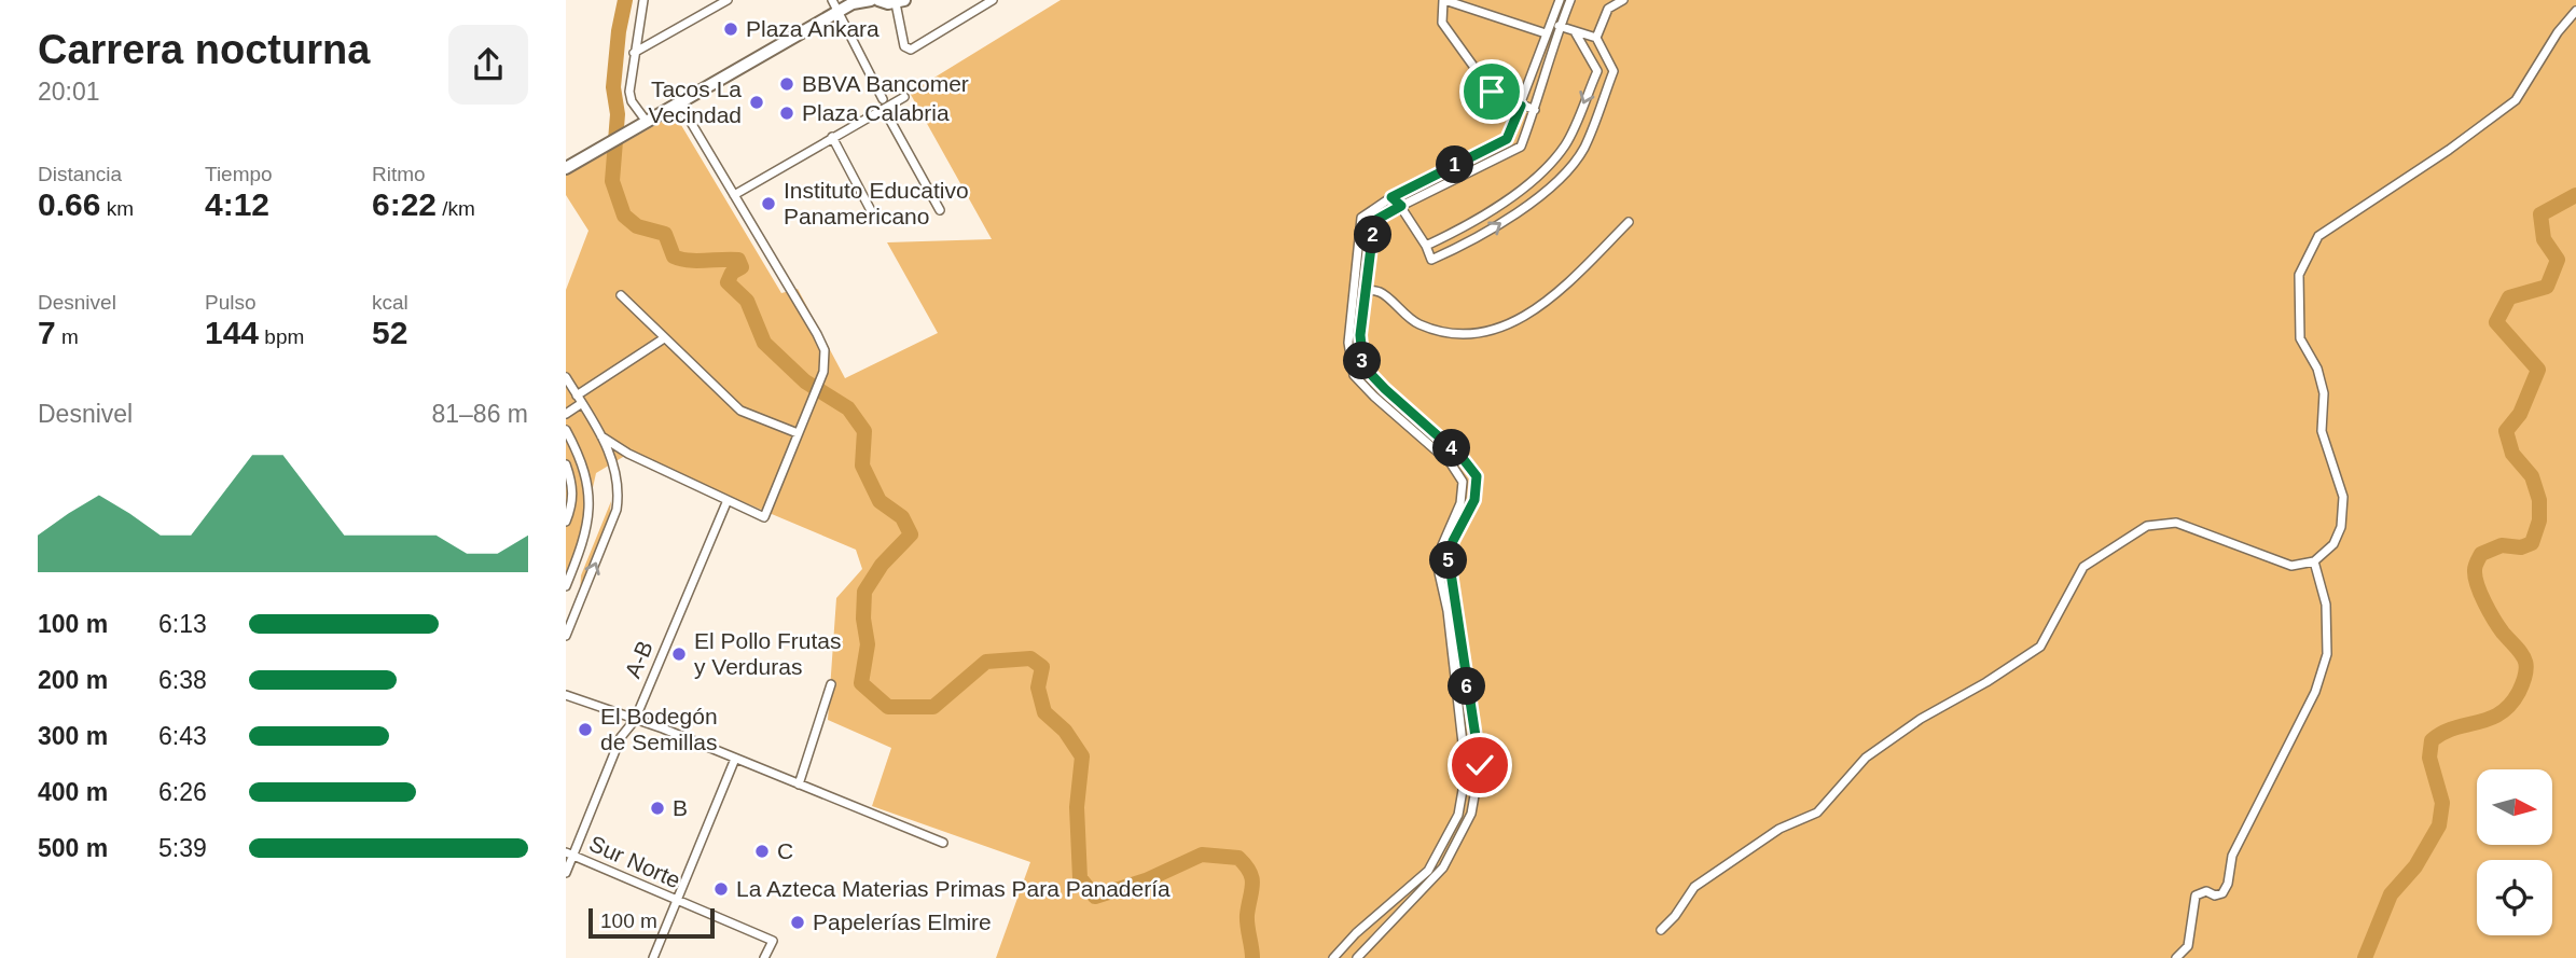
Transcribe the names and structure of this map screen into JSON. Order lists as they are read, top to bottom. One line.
{"streets":{"street":["A-B","Sur Norte"]},"crossings":[["A-B","Sur Norte"]],"places":["Plaza Ankara","BBVA Bancomer","Tacos La Vecindad","Plaza Calabria","Instituto Educativo Panamericano","El Pollo Frutas y Verduras","El Bodegón de Semillas","B","C","La Azteca Materias Primas Para Panadería","Papelerías Elmire"],"scale_bar":"100 m","north":"right","page":{"heading":["Carrera nocturna","20:01"],"stats":[["Distancia","0.66 km"],["Tiempo","4:12"],["Ritmo","6:22 /km"],["Desnivel","7 m"],["Pulso","144 bpm"],["kcal","52"]],"pins":["1","2","3","4","5","6"],"chart":["Desnivel","81–86 m"],"list":[{"name":"100 m","note":"6:13"},{"name":"200 m","note":"6:38"},{"name":"300 m","note":"6:43"},{"name":"400 m","note":"6:26"},{"name":"500 m","note":"5:39"}],"scale":"100 m"}}
